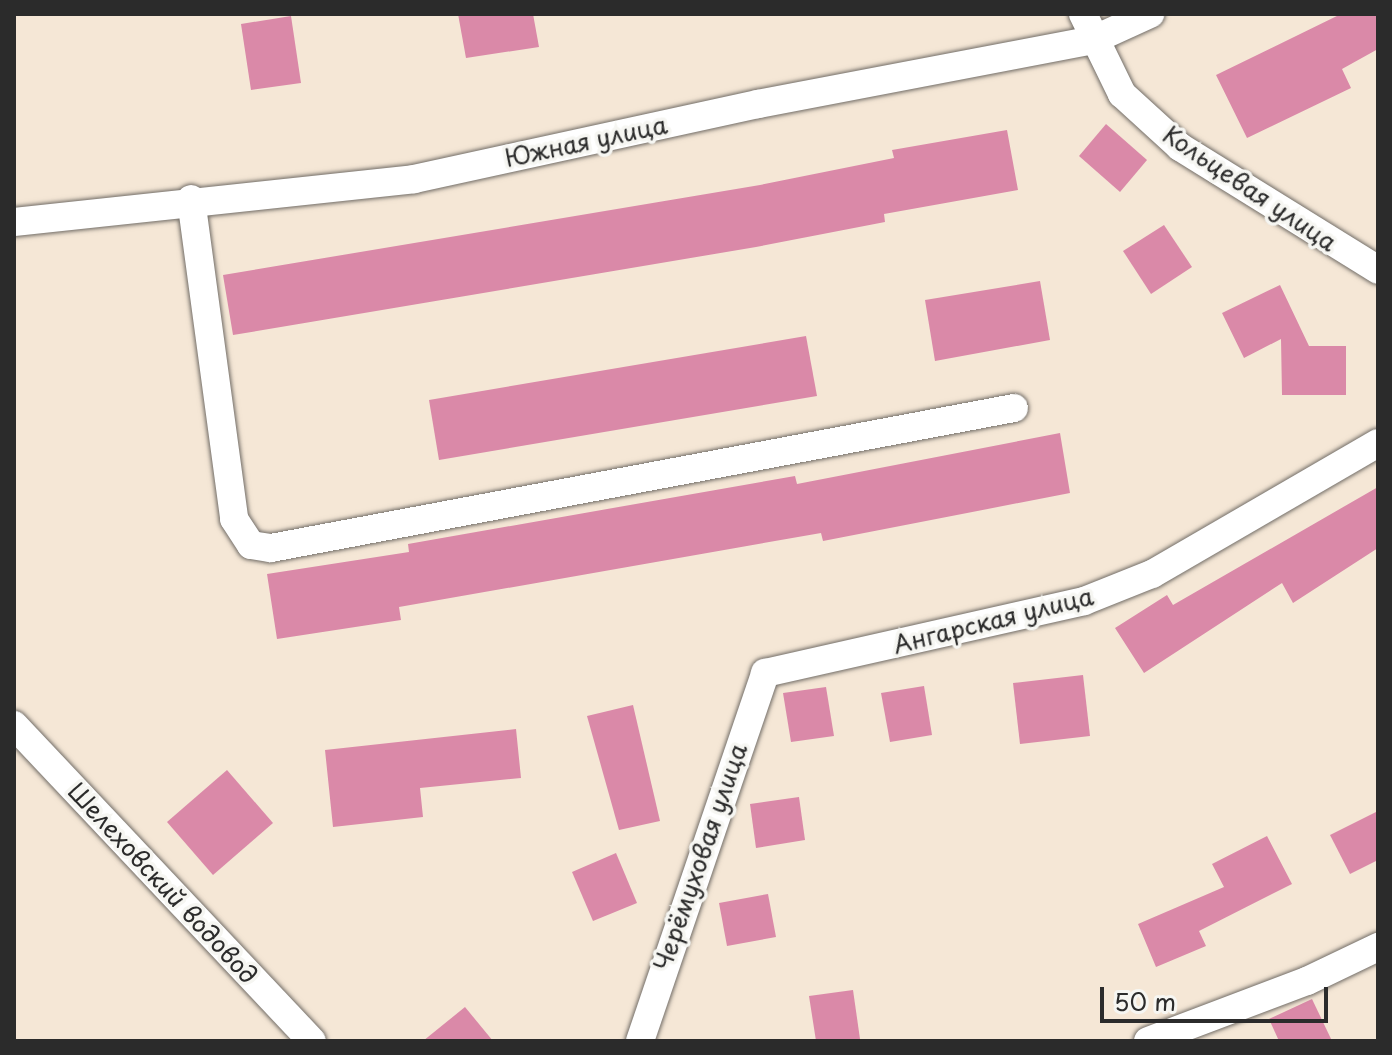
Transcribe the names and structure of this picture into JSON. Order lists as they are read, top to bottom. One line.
{"streets":{"street":["Южная улица","Кольцевая улица","Ангарская улица","Черёмуховая улица","Шелеховский водовод"]},"crossings":[["Южная улица","Кольцевая улица"],["Ангарская улица","Черёмуховая улица"]],"scale_bar":"50 m"}
